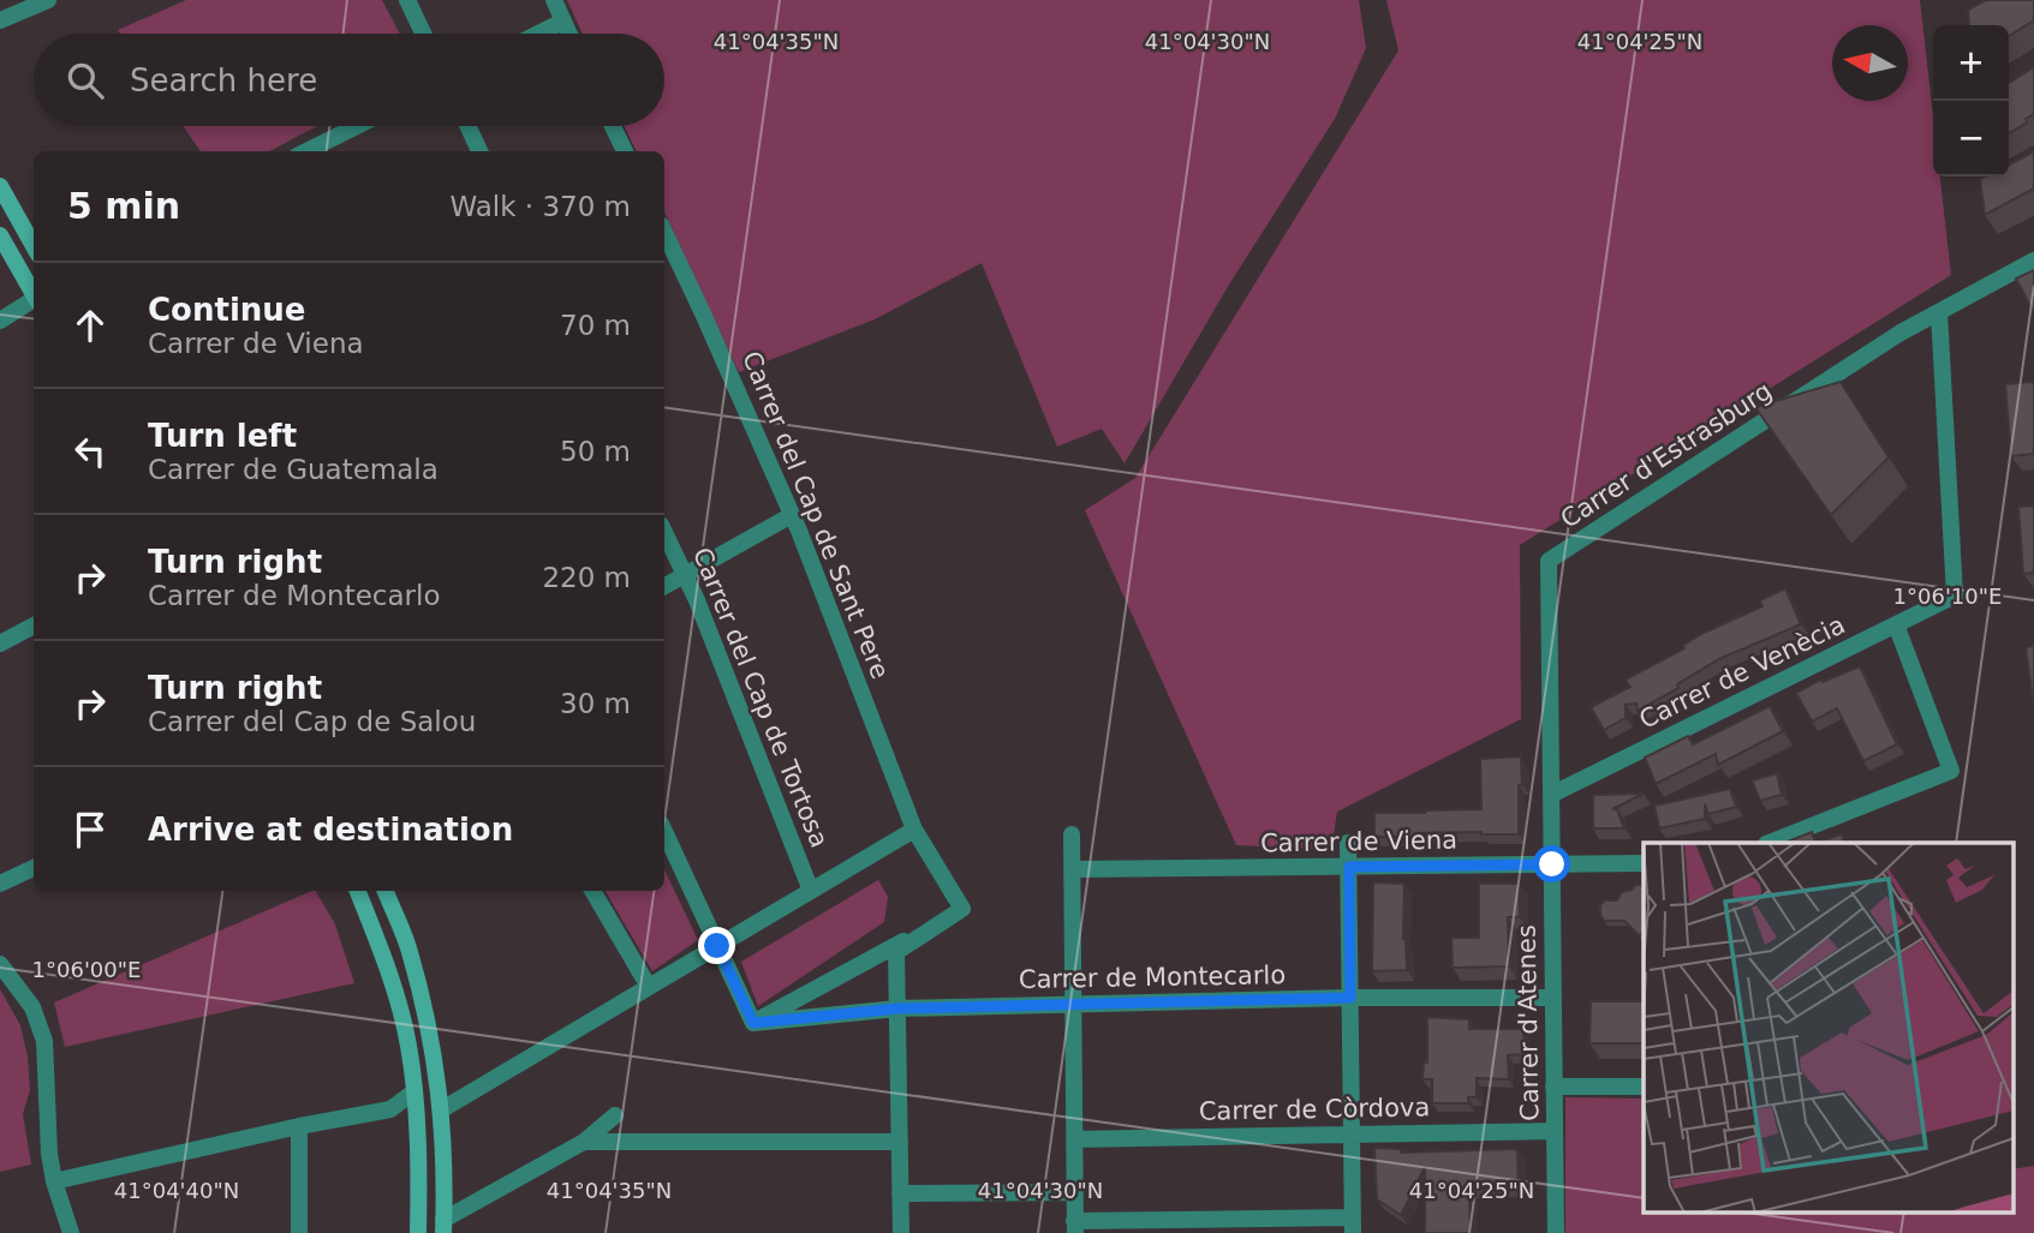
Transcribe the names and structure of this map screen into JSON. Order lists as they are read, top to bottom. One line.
{"streets":{"street":["Carrer d'Estrasburg","Carrer del Cap de Sant Pere","Carrer de Venècia","Carrer del Cap de Tortosa","Carrer de Viena","Carrer de Montecarlo","Carrer d'Atenes","Carrer de Còrdova"]},"crossings":[["Carrer d'Estrasburg","Carrer de Venècia"],["Carrer d'Estrasburg","Carrer d'Atenes"],["Carrer de Venècia","Carrer d'Atenes"],["Carrer de Viena","Carrer d'Atenes"],["Carrer de Montecarlo","Carrer d'Atenes"],["Carrer d'Atenes","Carrer de Còrdova"]],"north":"left","page":{"map_buttons":["+","−"],"search":"Search here","heading":["5 min","Walk · 370 m"],"list":[["Continue","Carrer de Viena","70 m"],["Turn left","Carrer de Guatemala","50 m"],["Turn right","Carrer de Montecarlo","220 m"],["Turn right","Carrer del Cap de Salou","30 m"],"Arrive at destination"]},"coordinates":["41°04'35\"N","41°04'30\"N","41°04'25\"N","1°06'10\"E","1°06'00\"E","41°04'40\"N"]}
